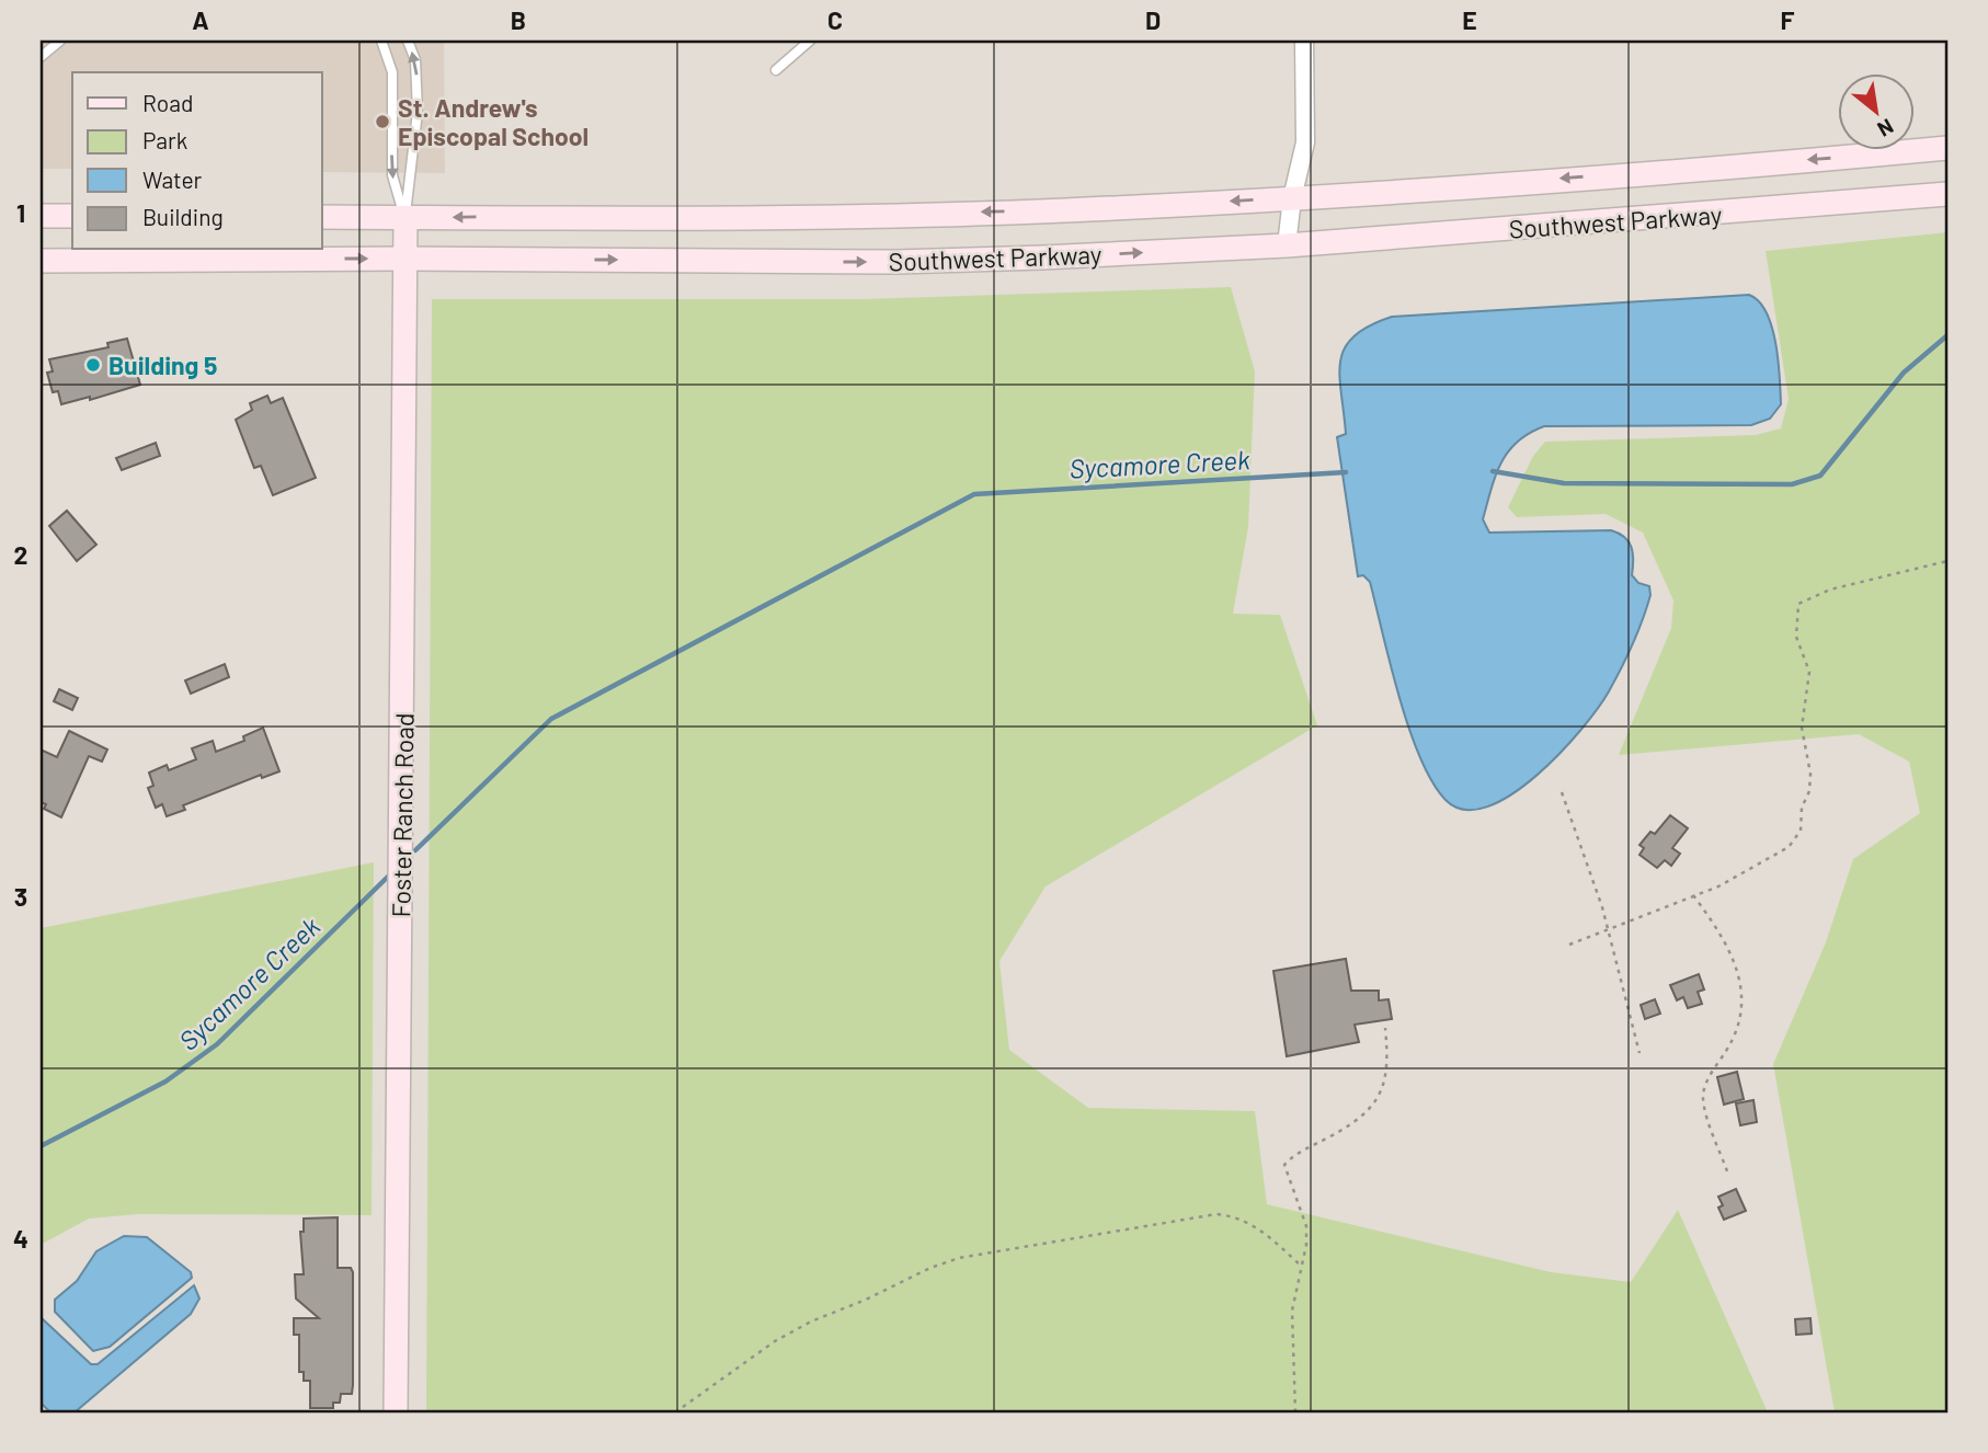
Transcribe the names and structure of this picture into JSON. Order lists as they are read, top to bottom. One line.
{"streets":{"main road":["Southwest Parkway","Foster Ranch Road"]},"crossings":[["Southwest Parkway","Foster Ranch Road"]],"water":["Sycamore Creek"],"places":["St. Andrew's Episcopal School","Building 5"],"legend":["Road","Park","Water","Building"],"north":"bottom right","grid":{"columns":["A","B","C","D","E","F"],"rows":["1","2","3","4"]}}
